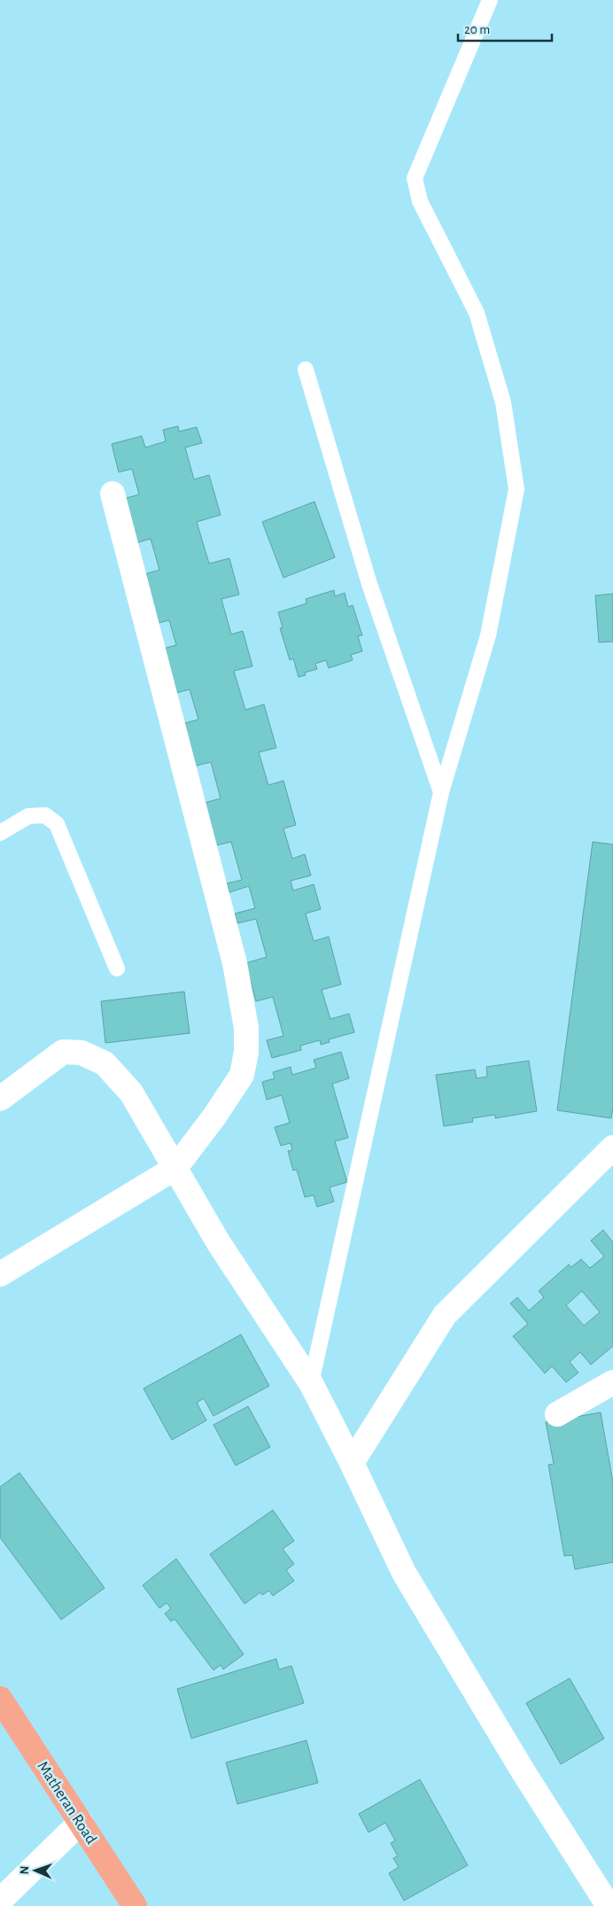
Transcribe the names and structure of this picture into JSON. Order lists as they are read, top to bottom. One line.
{"streets":{"main road":["Matheran Road"]},"scale_bar":"20 m","north":"left"}
